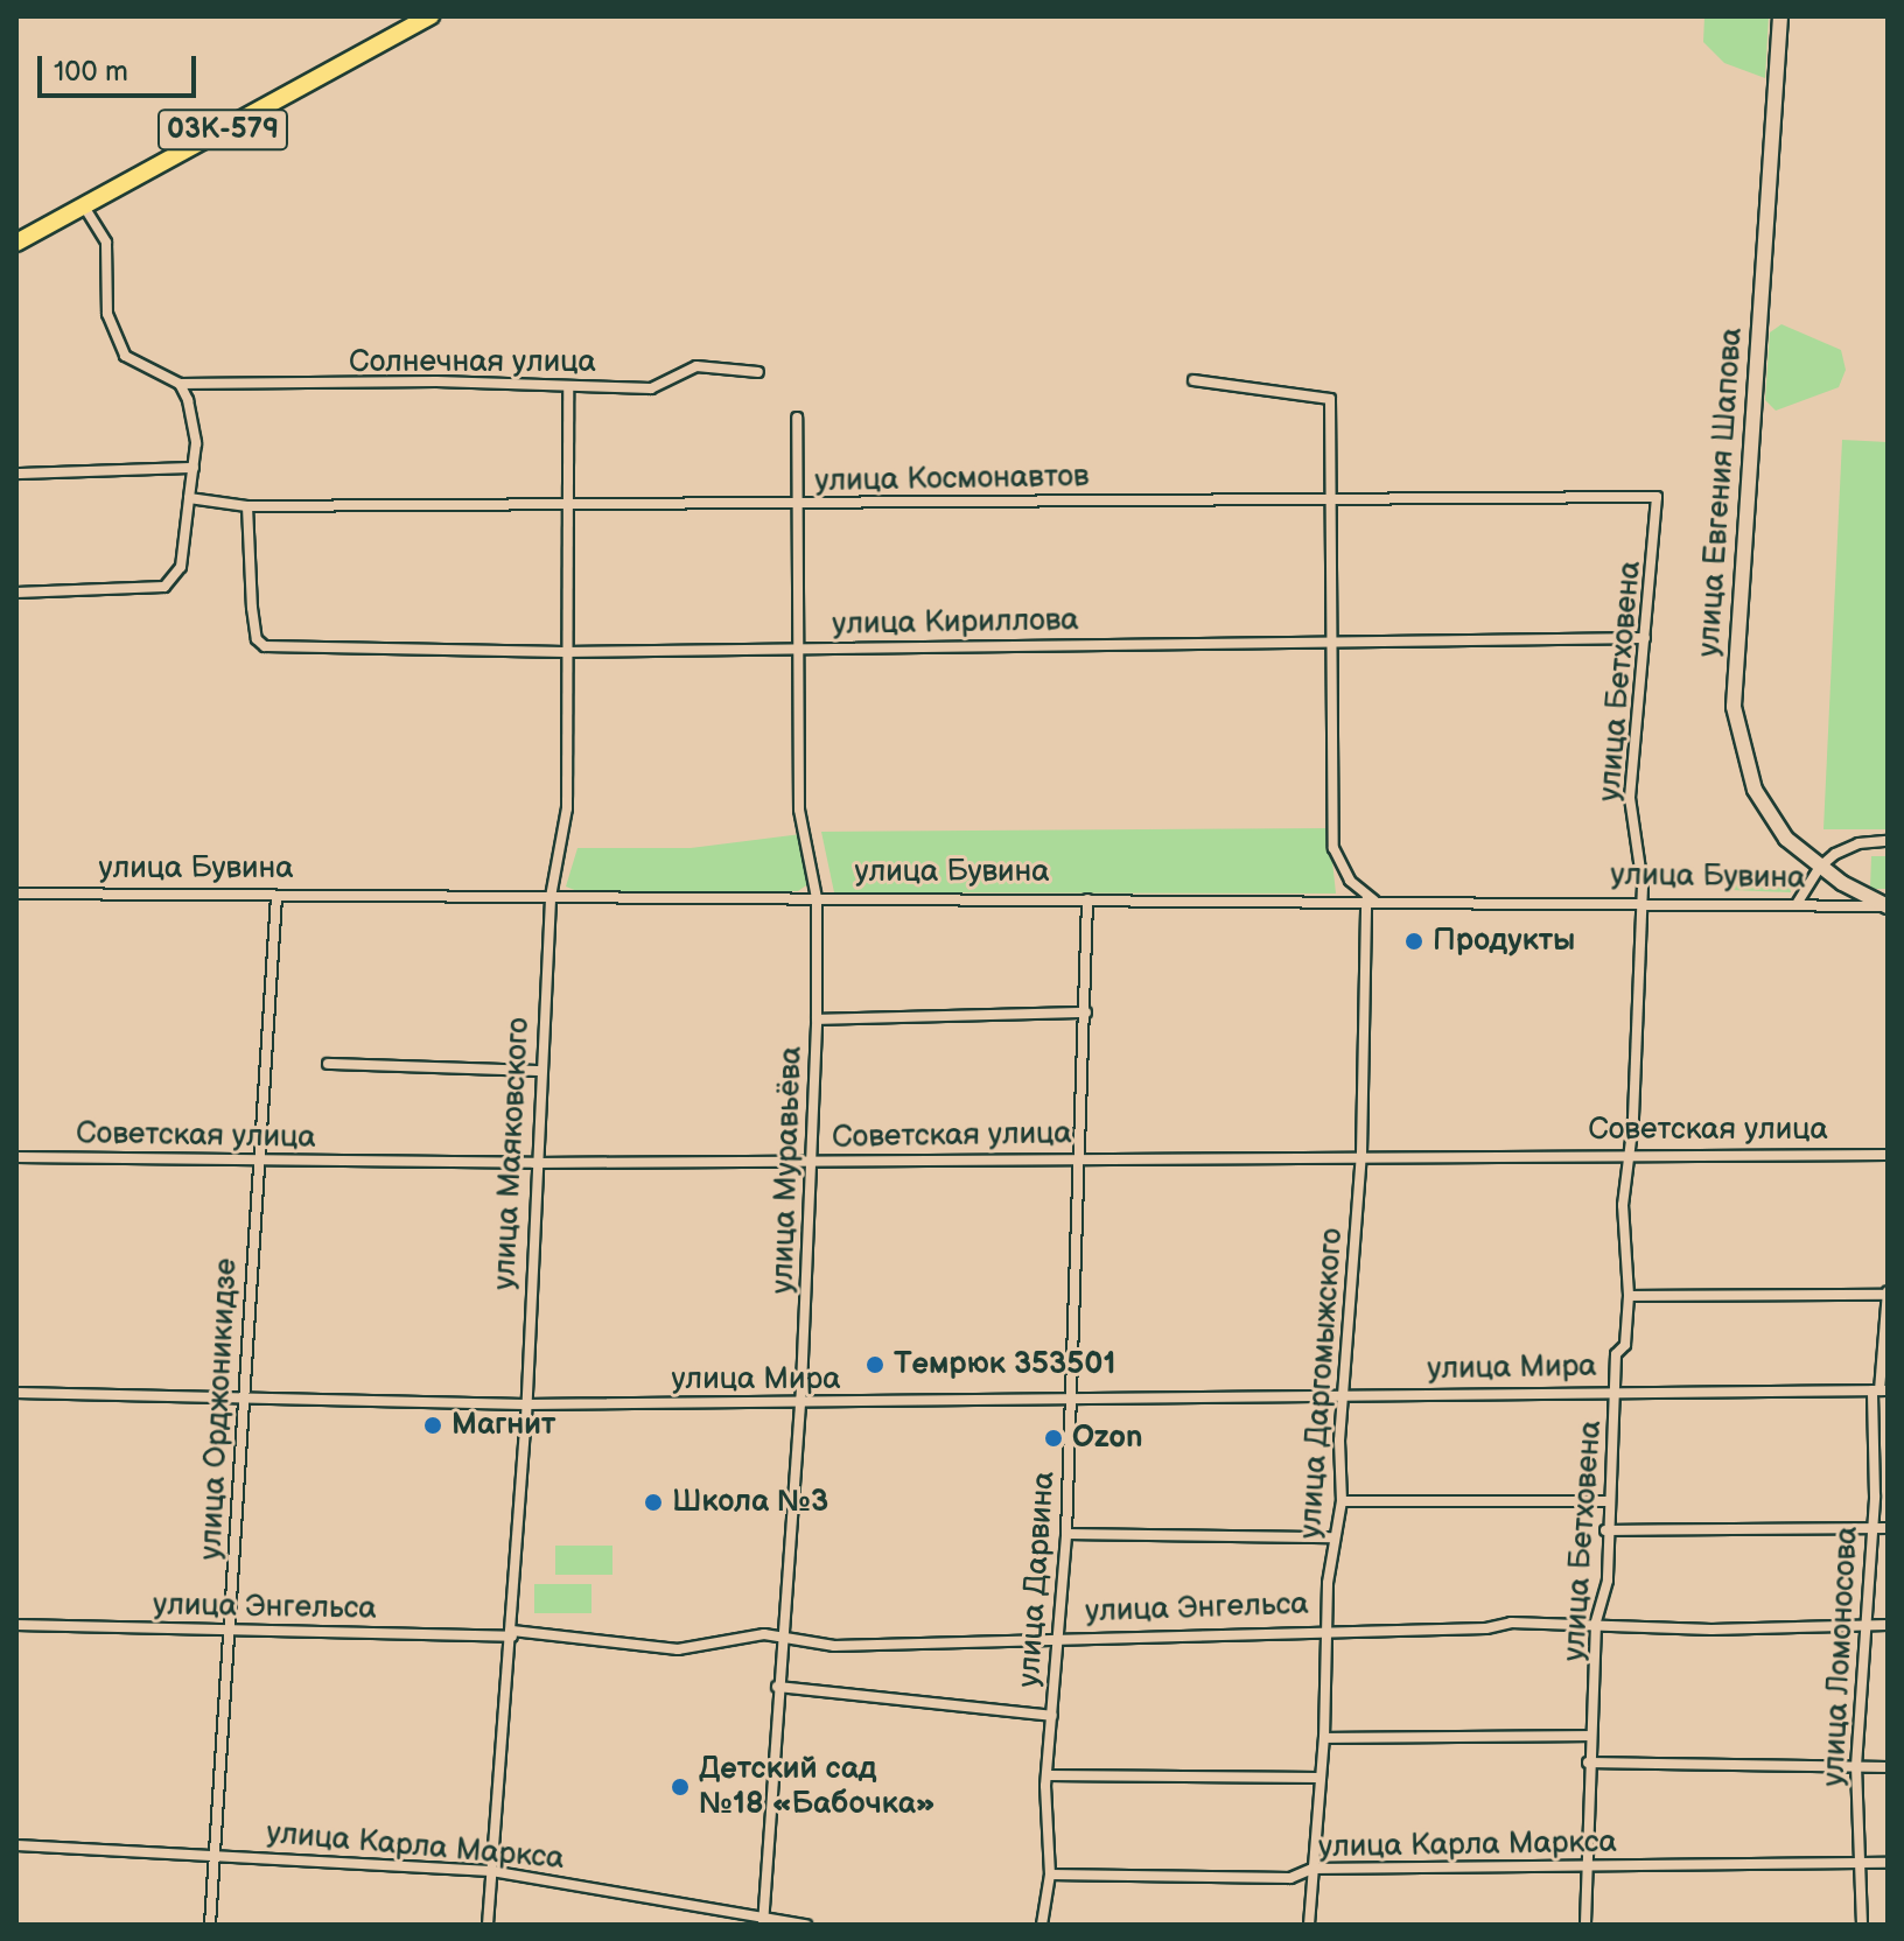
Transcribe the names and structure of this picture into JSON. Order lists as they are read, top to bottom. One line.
{"streets":{"main road":["03К-579"],"street":["Солнечная улица","улица Космонавтов","улица Евгения Шапова","улица Кириллова","улица Бетховена","улица Бувина","Советская улица","улица Маяковского","улица Муравьёва","улица Мира","улица Даргомыжского","улица Орджоникидзе","улица Дарвина","улица Энгельса","улица Ломоносова","улица Карла Маркса"]},"crossings":[["Солнечная улица","улица Маяковского"],["улица Космонавтов","улица Кириллова"],["улица Космонавтов","улица Бетховена"],["улица Космонавтов","улица Маяковского"],["улица Космонавтов","улица Муравьёва"],["улица Евгения Шапова","улица Бувина"],["улица Кириллова","улица Бетховена"],["улица Кириллова","улица Маяковского"],["улица Кириллова","улица Муравьёва"],["улица Бетховена","улица Бувина"],["улица Бетховена","Советская улица"],["улица Бетховена","улица Мира"],["улица Бетховена","улица Энгельса"],["улица Бетховена","улица Карла Маркса"],["улица Бувина","улица Маяковского"],["улица Бувина","улица Муравьёва"],["улица Бувина","улица Даргомыжского"],["улица Бувина","улица Орджоникидзе"],["улица Бувина","улица Дарвина"],["Советская улица","улица Маяковского"],["Советская улица","улица Муравьёва"],["Советская улица","улица Даргомыжского"],["Советская улица","улица Орджоникидзе"],["Советская улица","улица Дарвина"],["улица Маяковского","улица Мира"],["улица Маяковского","улица Энгельса"],["улица Маяковского","улица Карла Маркса"],["улица Муравьёва","улица Мира"],["улица Муравьёва","улица Энгельса"],["улица Муравьёва","улица Карла Маркса"],["улица Мира","улица Даргомыжского"],["улица Мира","улица Орджоникидзе"],["улица Мира","улица Дарвина"],["улица Мира","улица Ломоносова"],["улица Даргомыжского","улица Энгельса"],["улица Даргомыжского","улица Карла Маркса"],["улица Орджоникидзе","улица Энгельса"],["улица Орджоникидзе","улица Карла Маркса"],["улица Дарвина","улица Энгельса"],["улица Дарвина","улица Карла Маркса"],["улица Энгельса","улица Ломоносова"],["улица Ломоносова","улица Карла Маркса"]],"places":["Продукты","Темрюк 353501","Магнит","Ozon","Школа №3","Детский сад №18 «Бабочка»"],"scale_bar":"100 m"}
